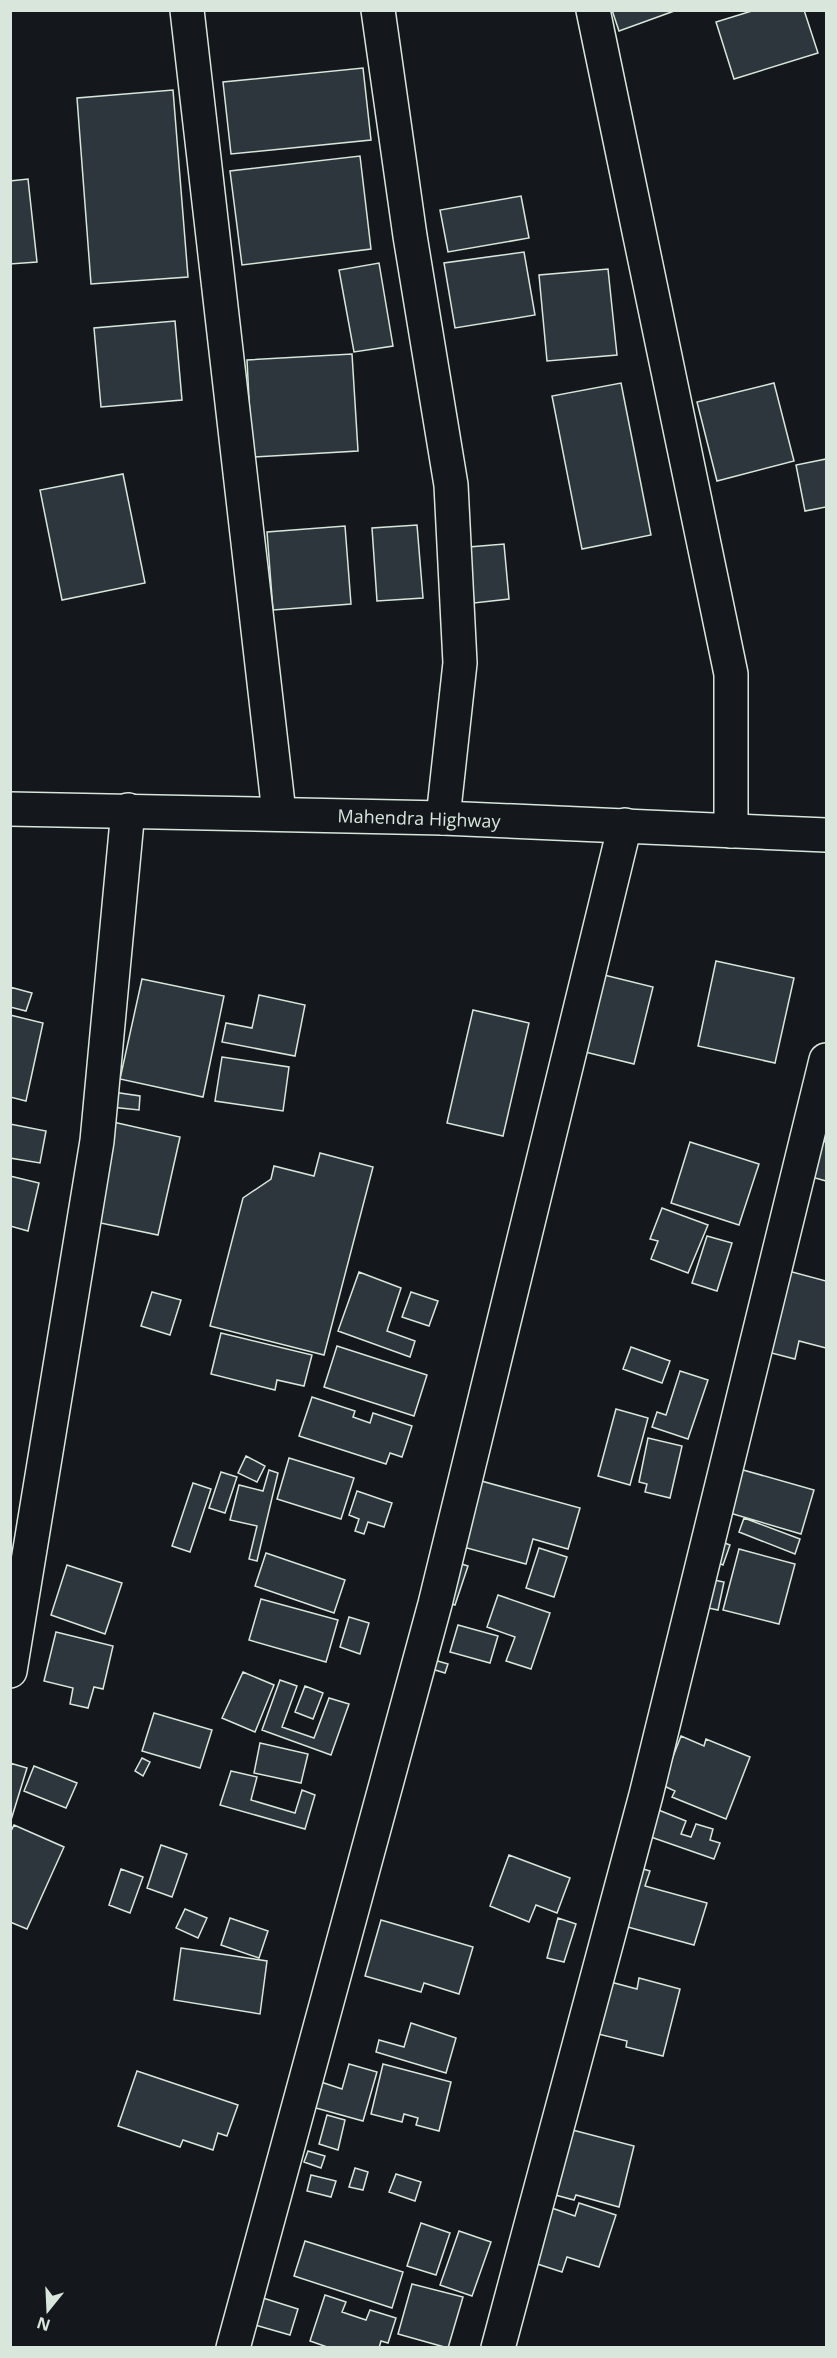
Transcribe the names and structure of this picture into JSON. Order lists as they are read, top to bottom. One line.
{"streets":{"main road":["Mahendra Highway"]},"north":"bottom"}
